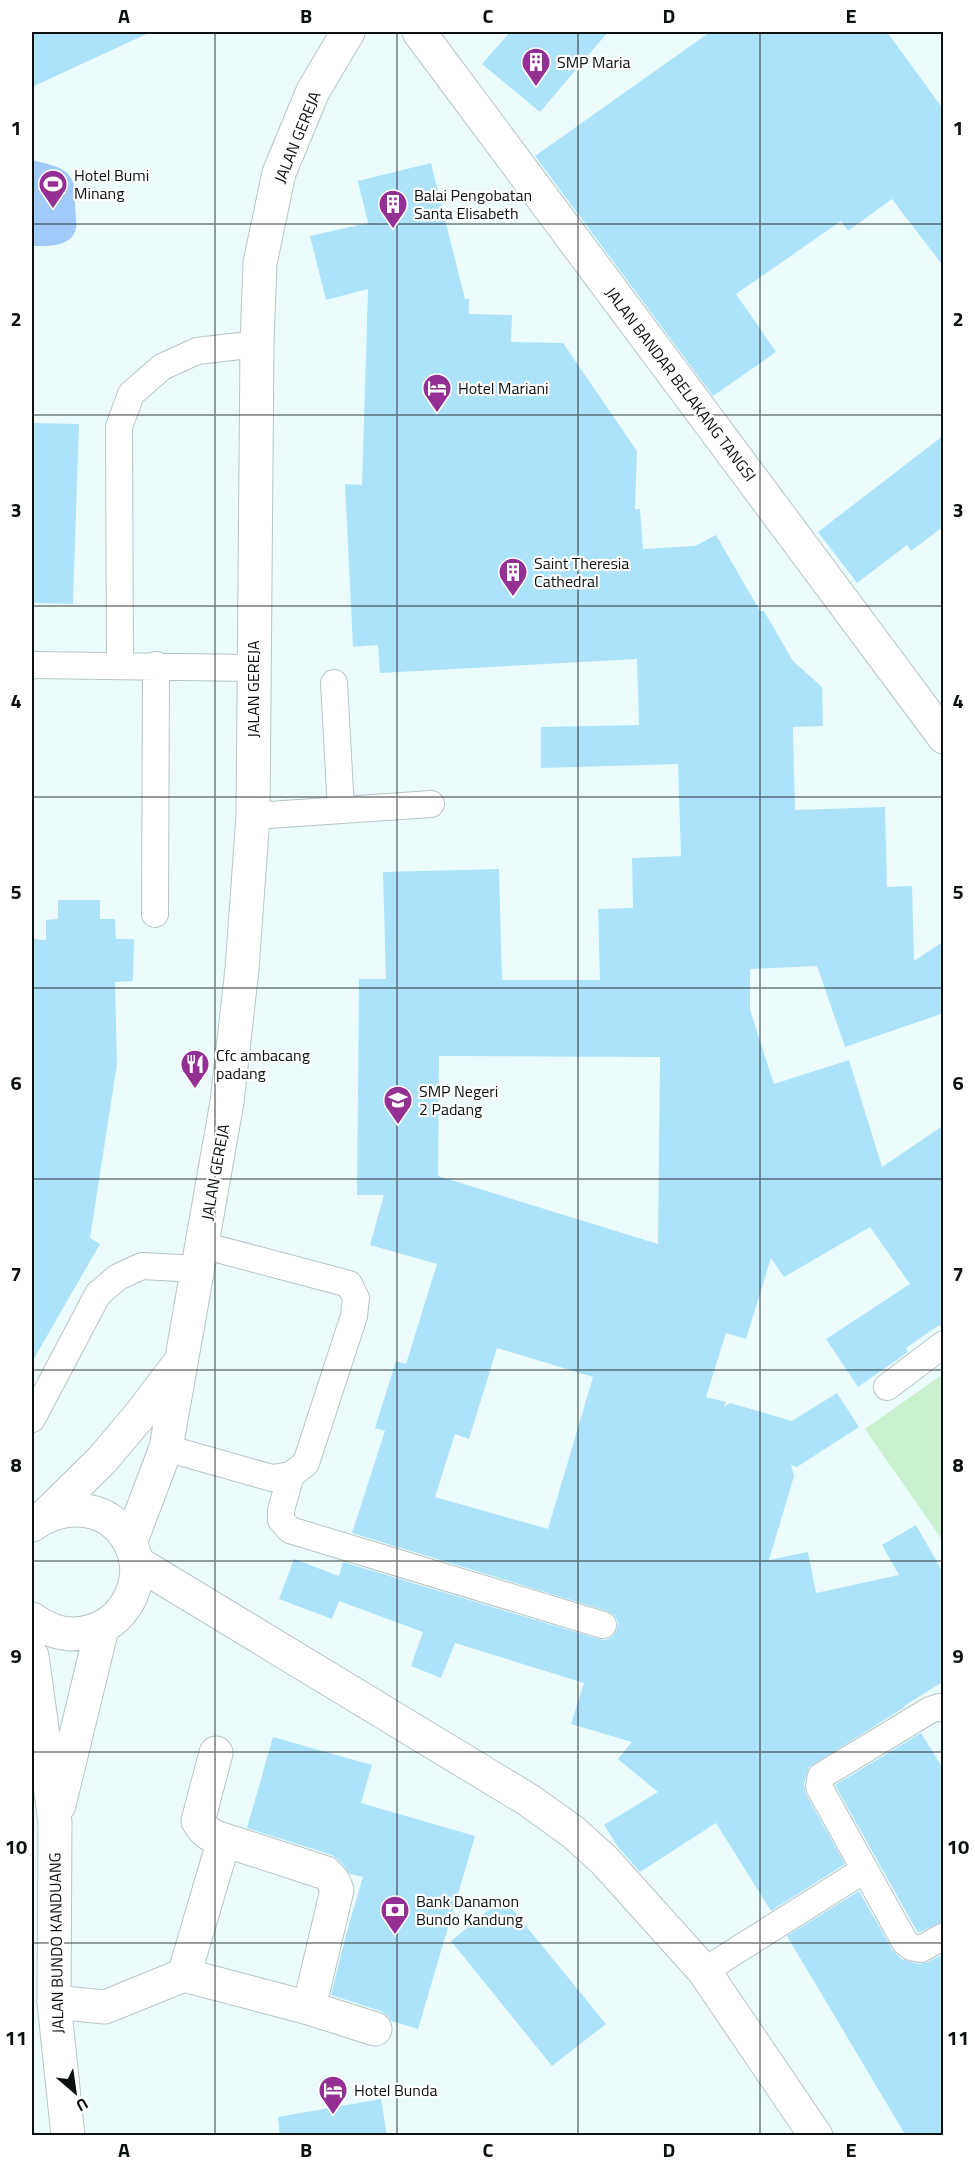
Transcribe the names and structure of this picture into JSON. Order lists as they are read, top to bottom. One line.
{"streets":{"main road":["JALAN GEREJA","JALAN BANDAR BELAKANG TANGSI","JALAN BUNDO KANDUANG"]},"places":{"building":["SMP Maria","Balai Pengobatan Santa Elisabeth","Saint Theresia Cathedral"],"sports":["Hotel Bumi Minang"],"hotel":["Hotel Mariani","Hotel Bunda"],"restaurant":["Cfc ambacang padang"],"school or university":["SMP Negeri 2 Padang"],"bank":["Bank Danamon Bundo Kandung"]},"north":"bottom right","grid":{"columns":["A","B","C","D","E"],"rows":["1","2","3","4","5","6","7","8","9","10","11"]}}
